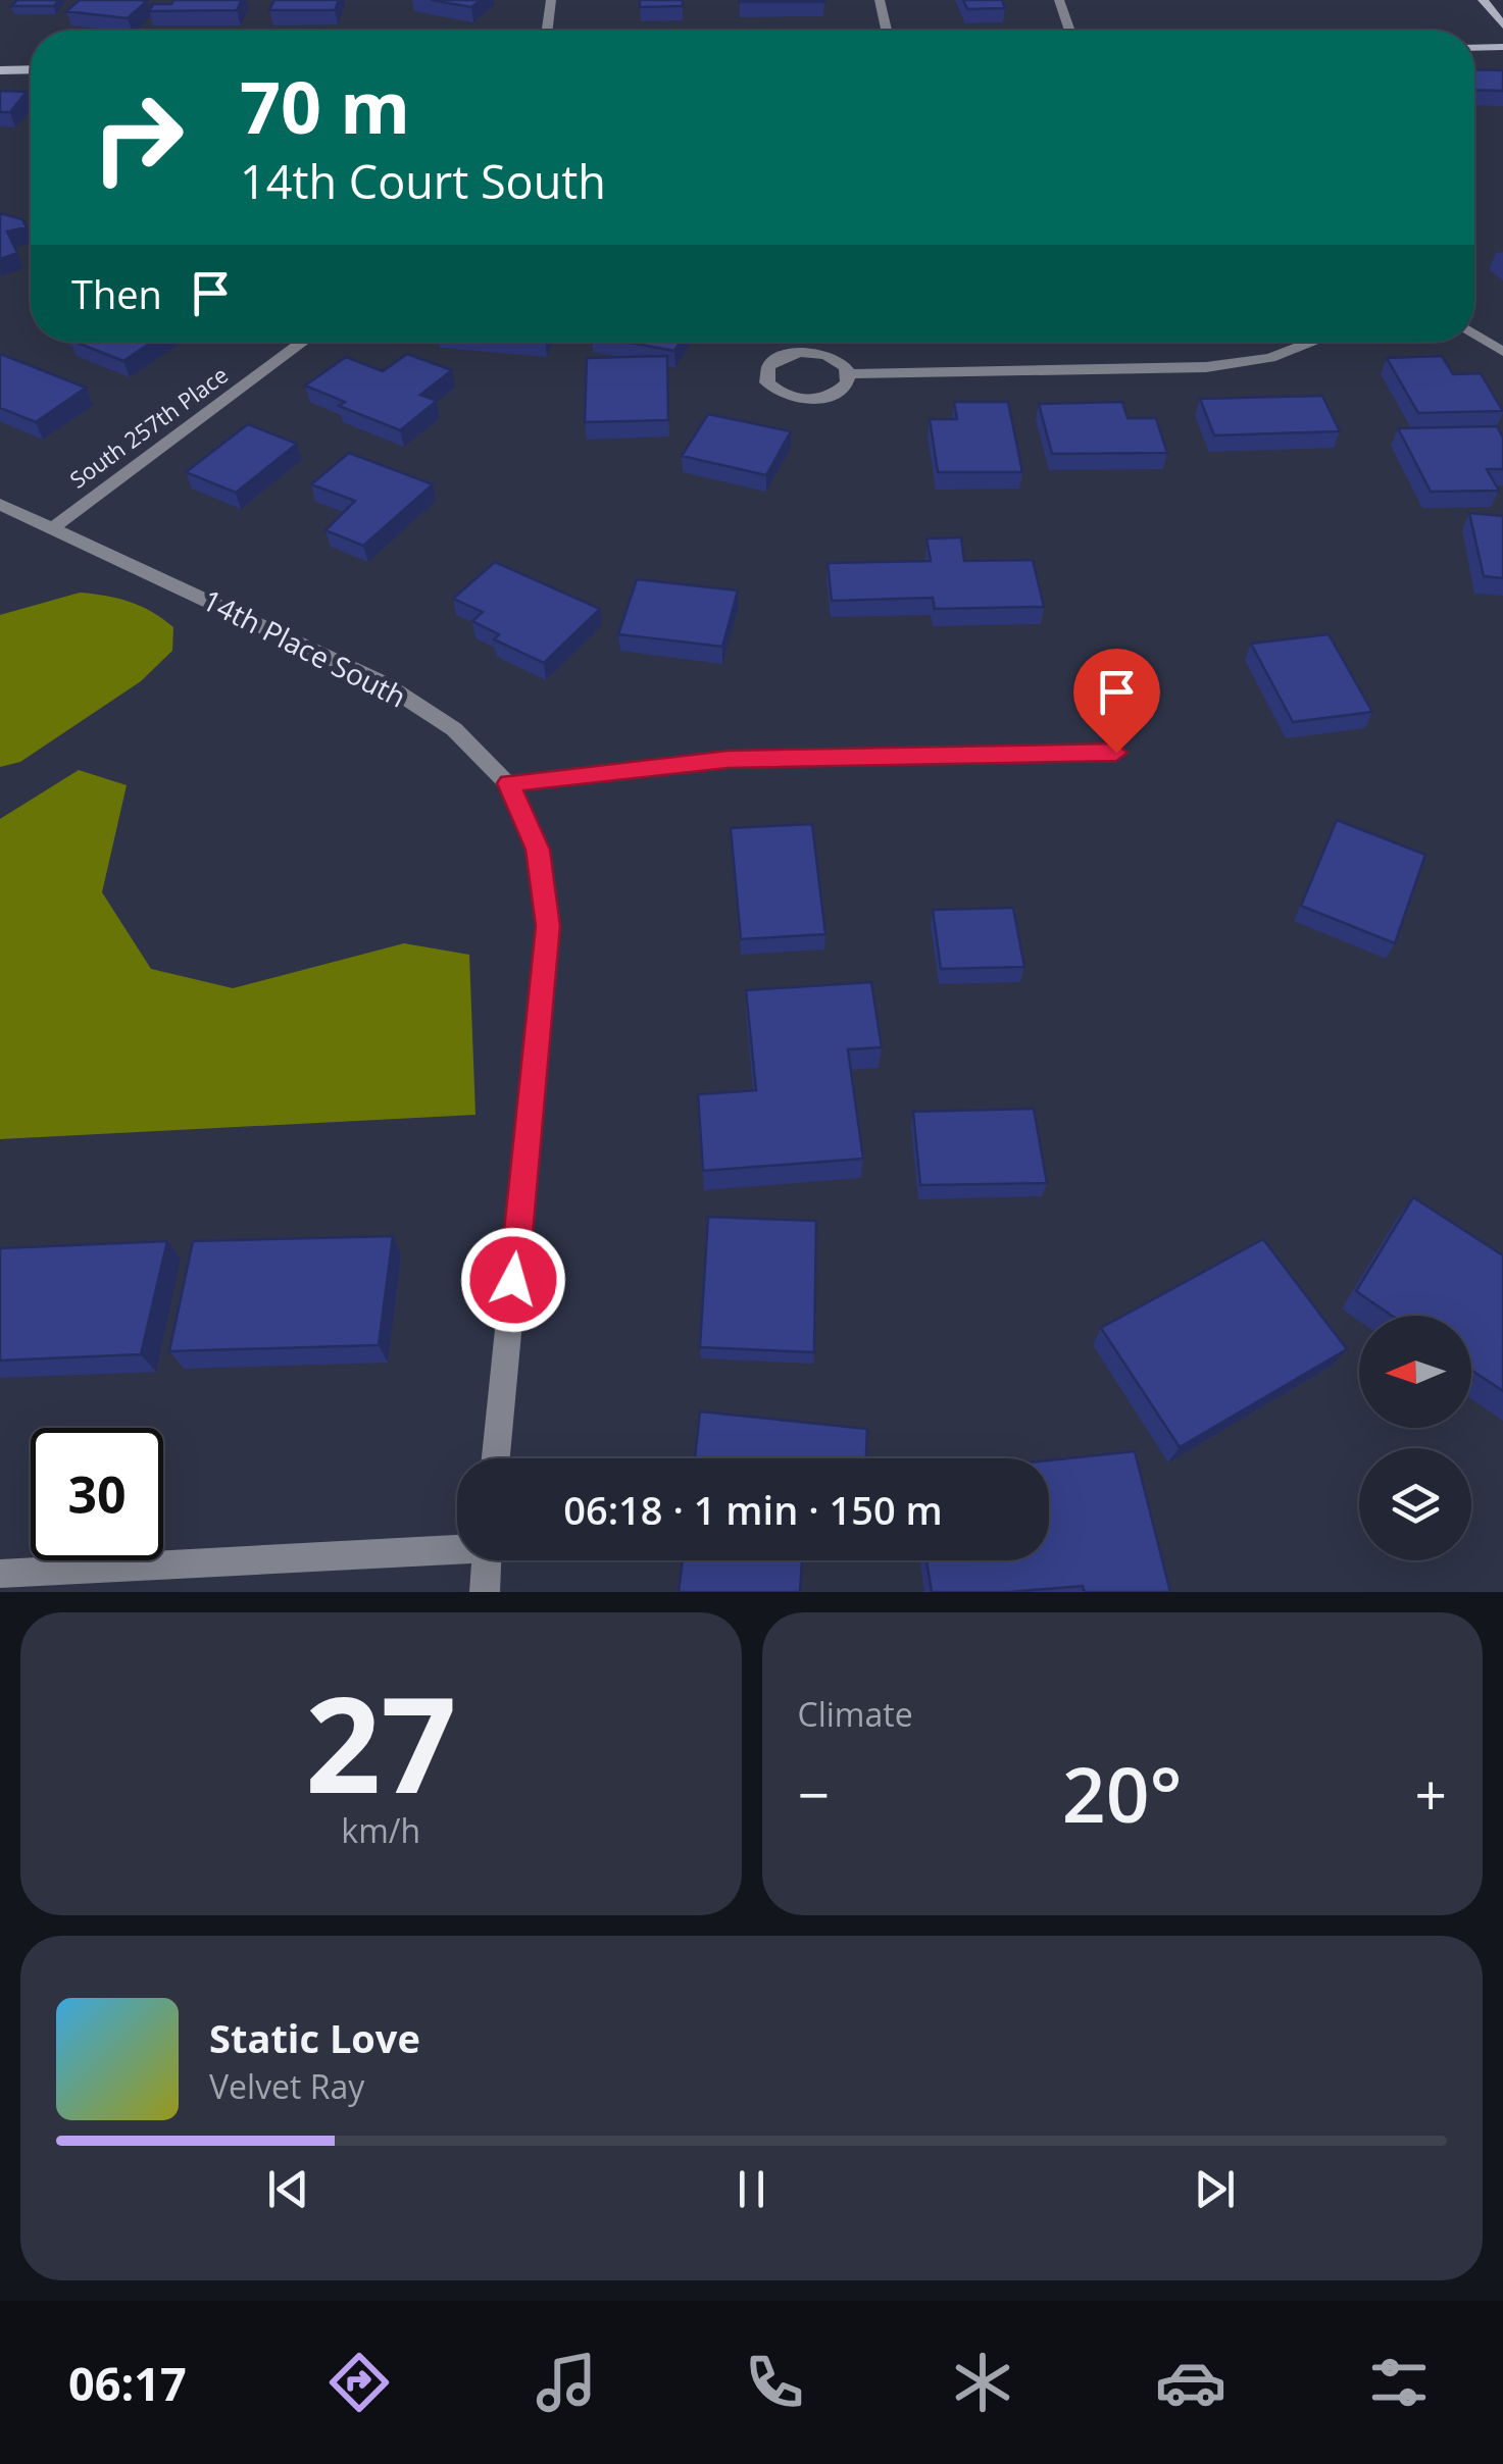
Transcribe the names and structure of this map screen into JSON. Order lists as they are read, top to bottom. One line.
{"streets":{"street":["South 257th Place","14th Place South"]},"crossings":[["South 257th Place","14th Place South"]],"north":"left","page":{"turn":["70 m","14th Court South"],"then":"Then","limit":"30","trip":"06:18 · 1 min · 150 m","tile":[["27","km/h"],"Climate"],"heat":["−","20°","+"],"song":["Static Love","Velvet Ray"],"tabs":"06:17"}}
